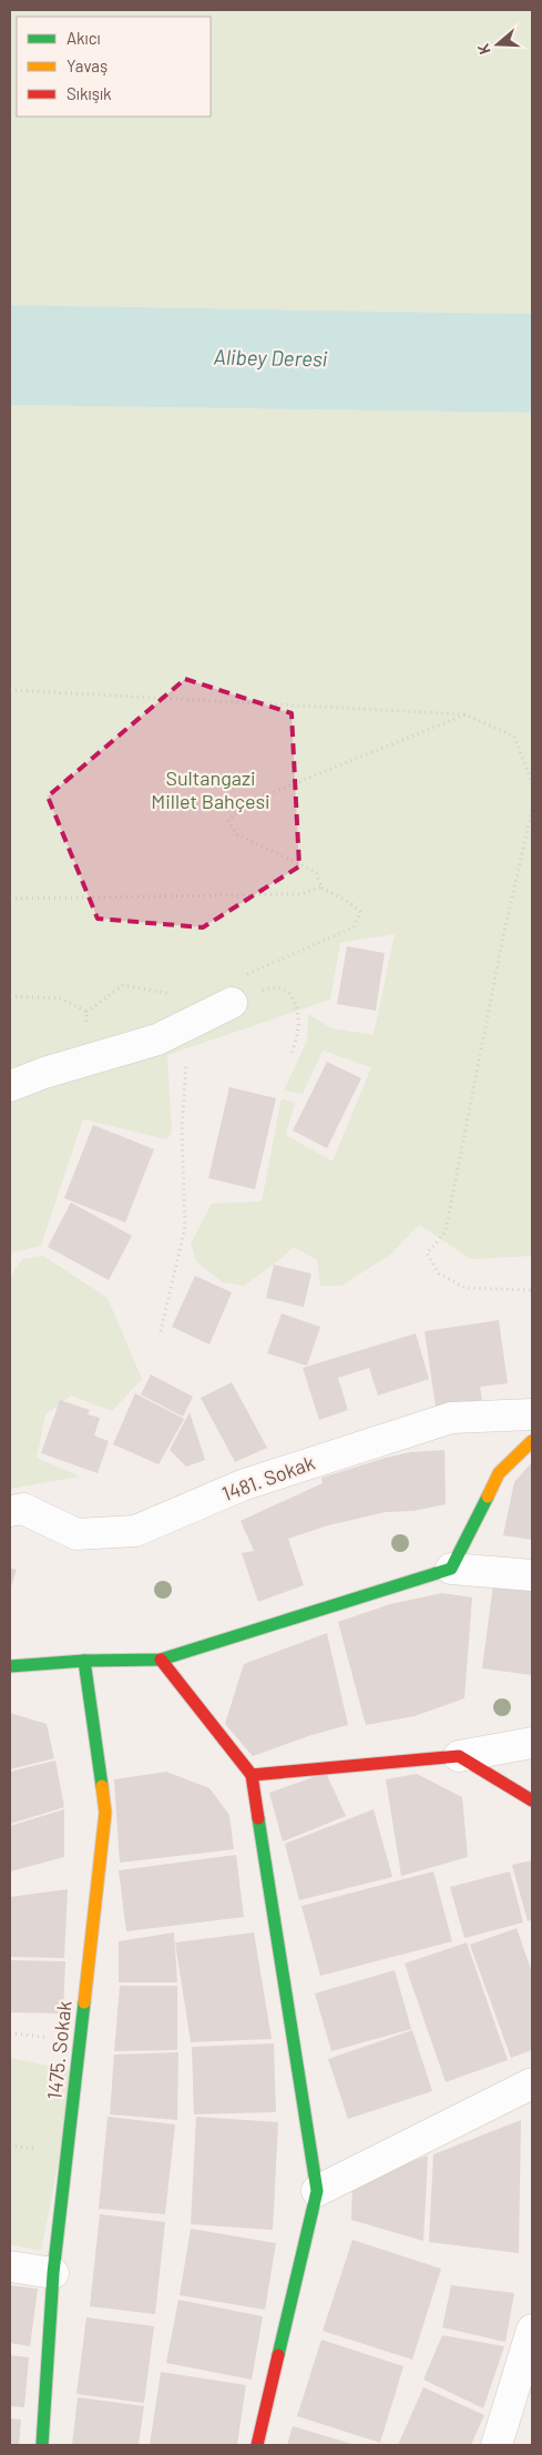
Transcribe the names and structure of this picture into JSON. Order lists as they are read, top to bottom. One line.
{"streets":{"street":["1481. Sokak","1475. Sokak"]},"water":["Alibey Deresi"],"parks":["Sultangazi Millet Bahçesi"],"legend":["Akıcı","Yavaş","Sıkışık"],"north":"left"}
